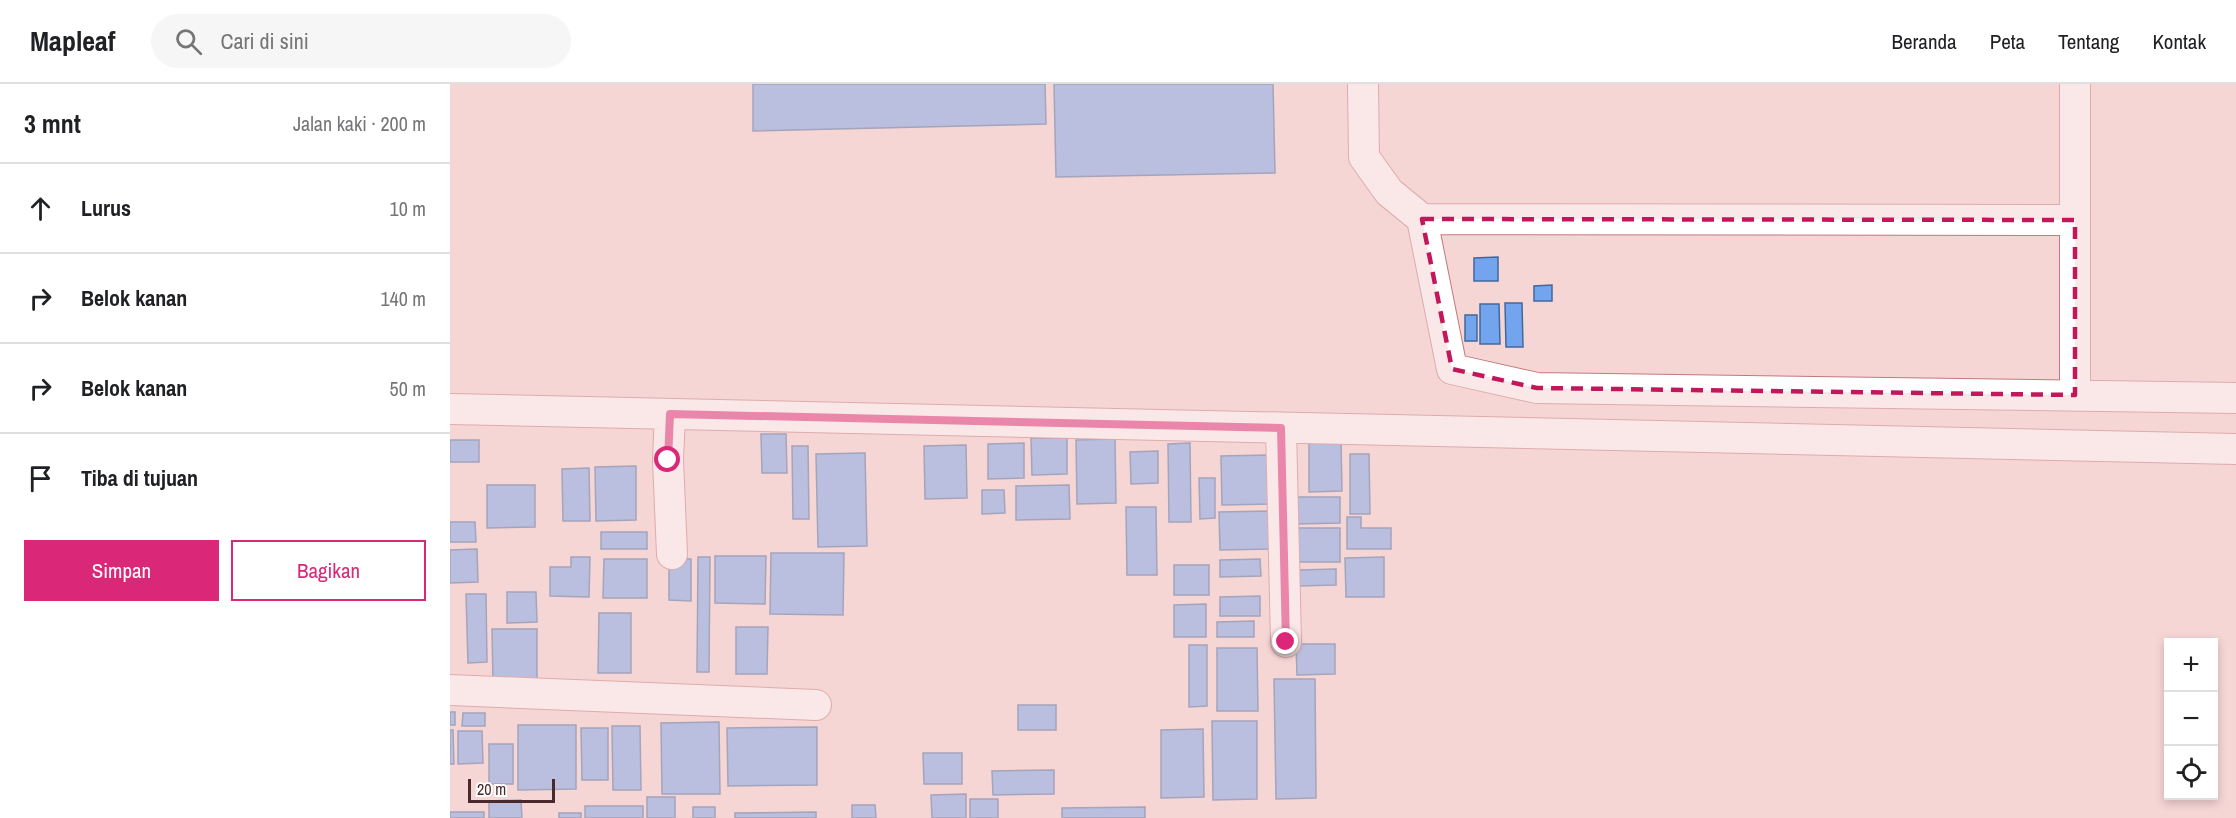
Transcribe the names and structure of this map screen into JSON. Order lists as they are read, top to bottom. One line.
{"scale_bar":"20 m","page":{"header":"Mapleaf","search":"Cari di sini","nav":["Beranda","Peta","Tentang","Kontak"],"heading":["3 mnt","Jalan kaki · 200 m"],"list":[["Lurus","10 m"],["Belok kanan","140 m"],["Belok kanan","50 m"],"Tiba di tujuan"],"buttons":["Simpan","Bagikan"],"map_buttons":["+","−"],"scale":"20 m"}}
